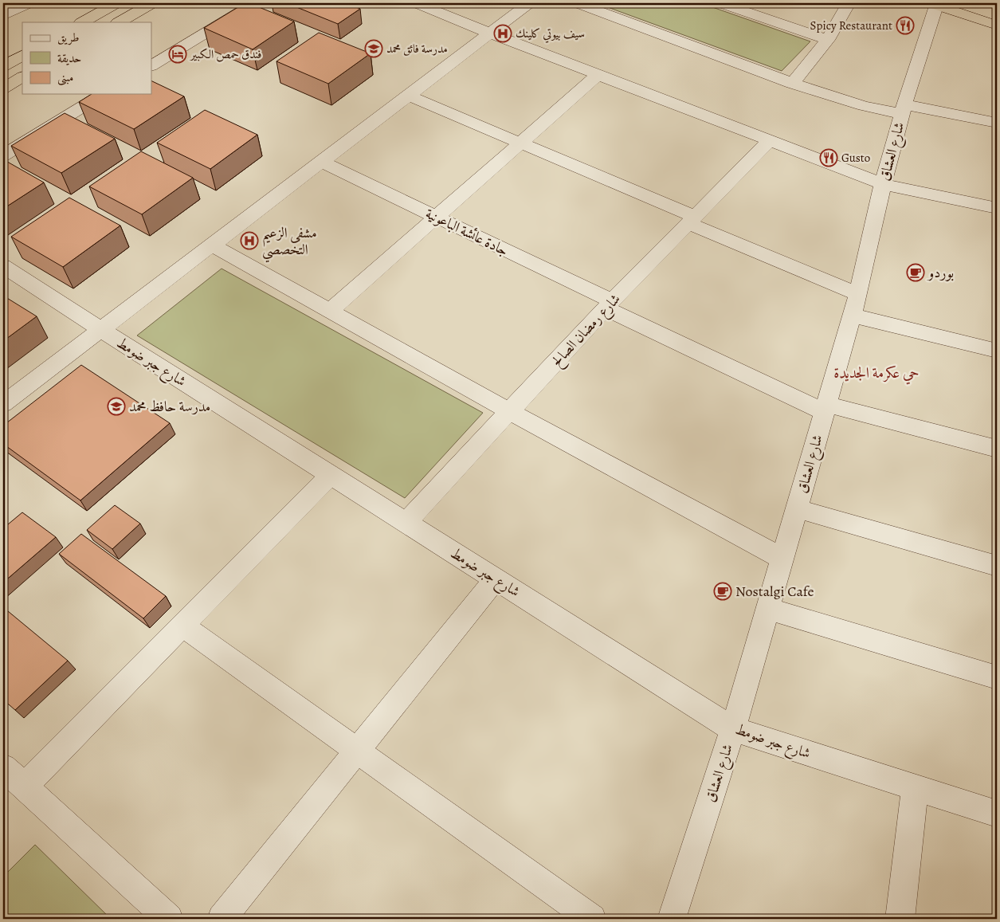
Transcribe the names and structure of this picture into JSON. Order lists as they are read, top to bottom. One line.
{"streets":{"street":["شارع العشاق","جادة عائشة الباعونية","شارع رمضان الصالح","شارع جبر ضومط"]},"crossings":[["شارع العشاق","جادة عائشة الباعونية"],["شارع العشاق","شارع جبر ضومط"],["جادة عائشة الباعونية","شارع رمضان الصالح"],["شارع رمضان الصالح","شارع جبر ضومط"]],"districts":["حي عكرمة الجديدة"],"places":{"restaurant":["Spicy Restaurant","Gusto"],"hospital":["سيف بيوتي كلينك","مشفى الزعيم التخصصي"],"school or university":["مدرسة فائق محمد","مدرسة حافظ محمد"],"hotel":["فندق حمص الكبير"],"cafe":["بوردو","Nostalgi Cafe"]},"legend":["طريق","حديقة","مبنى"]}
